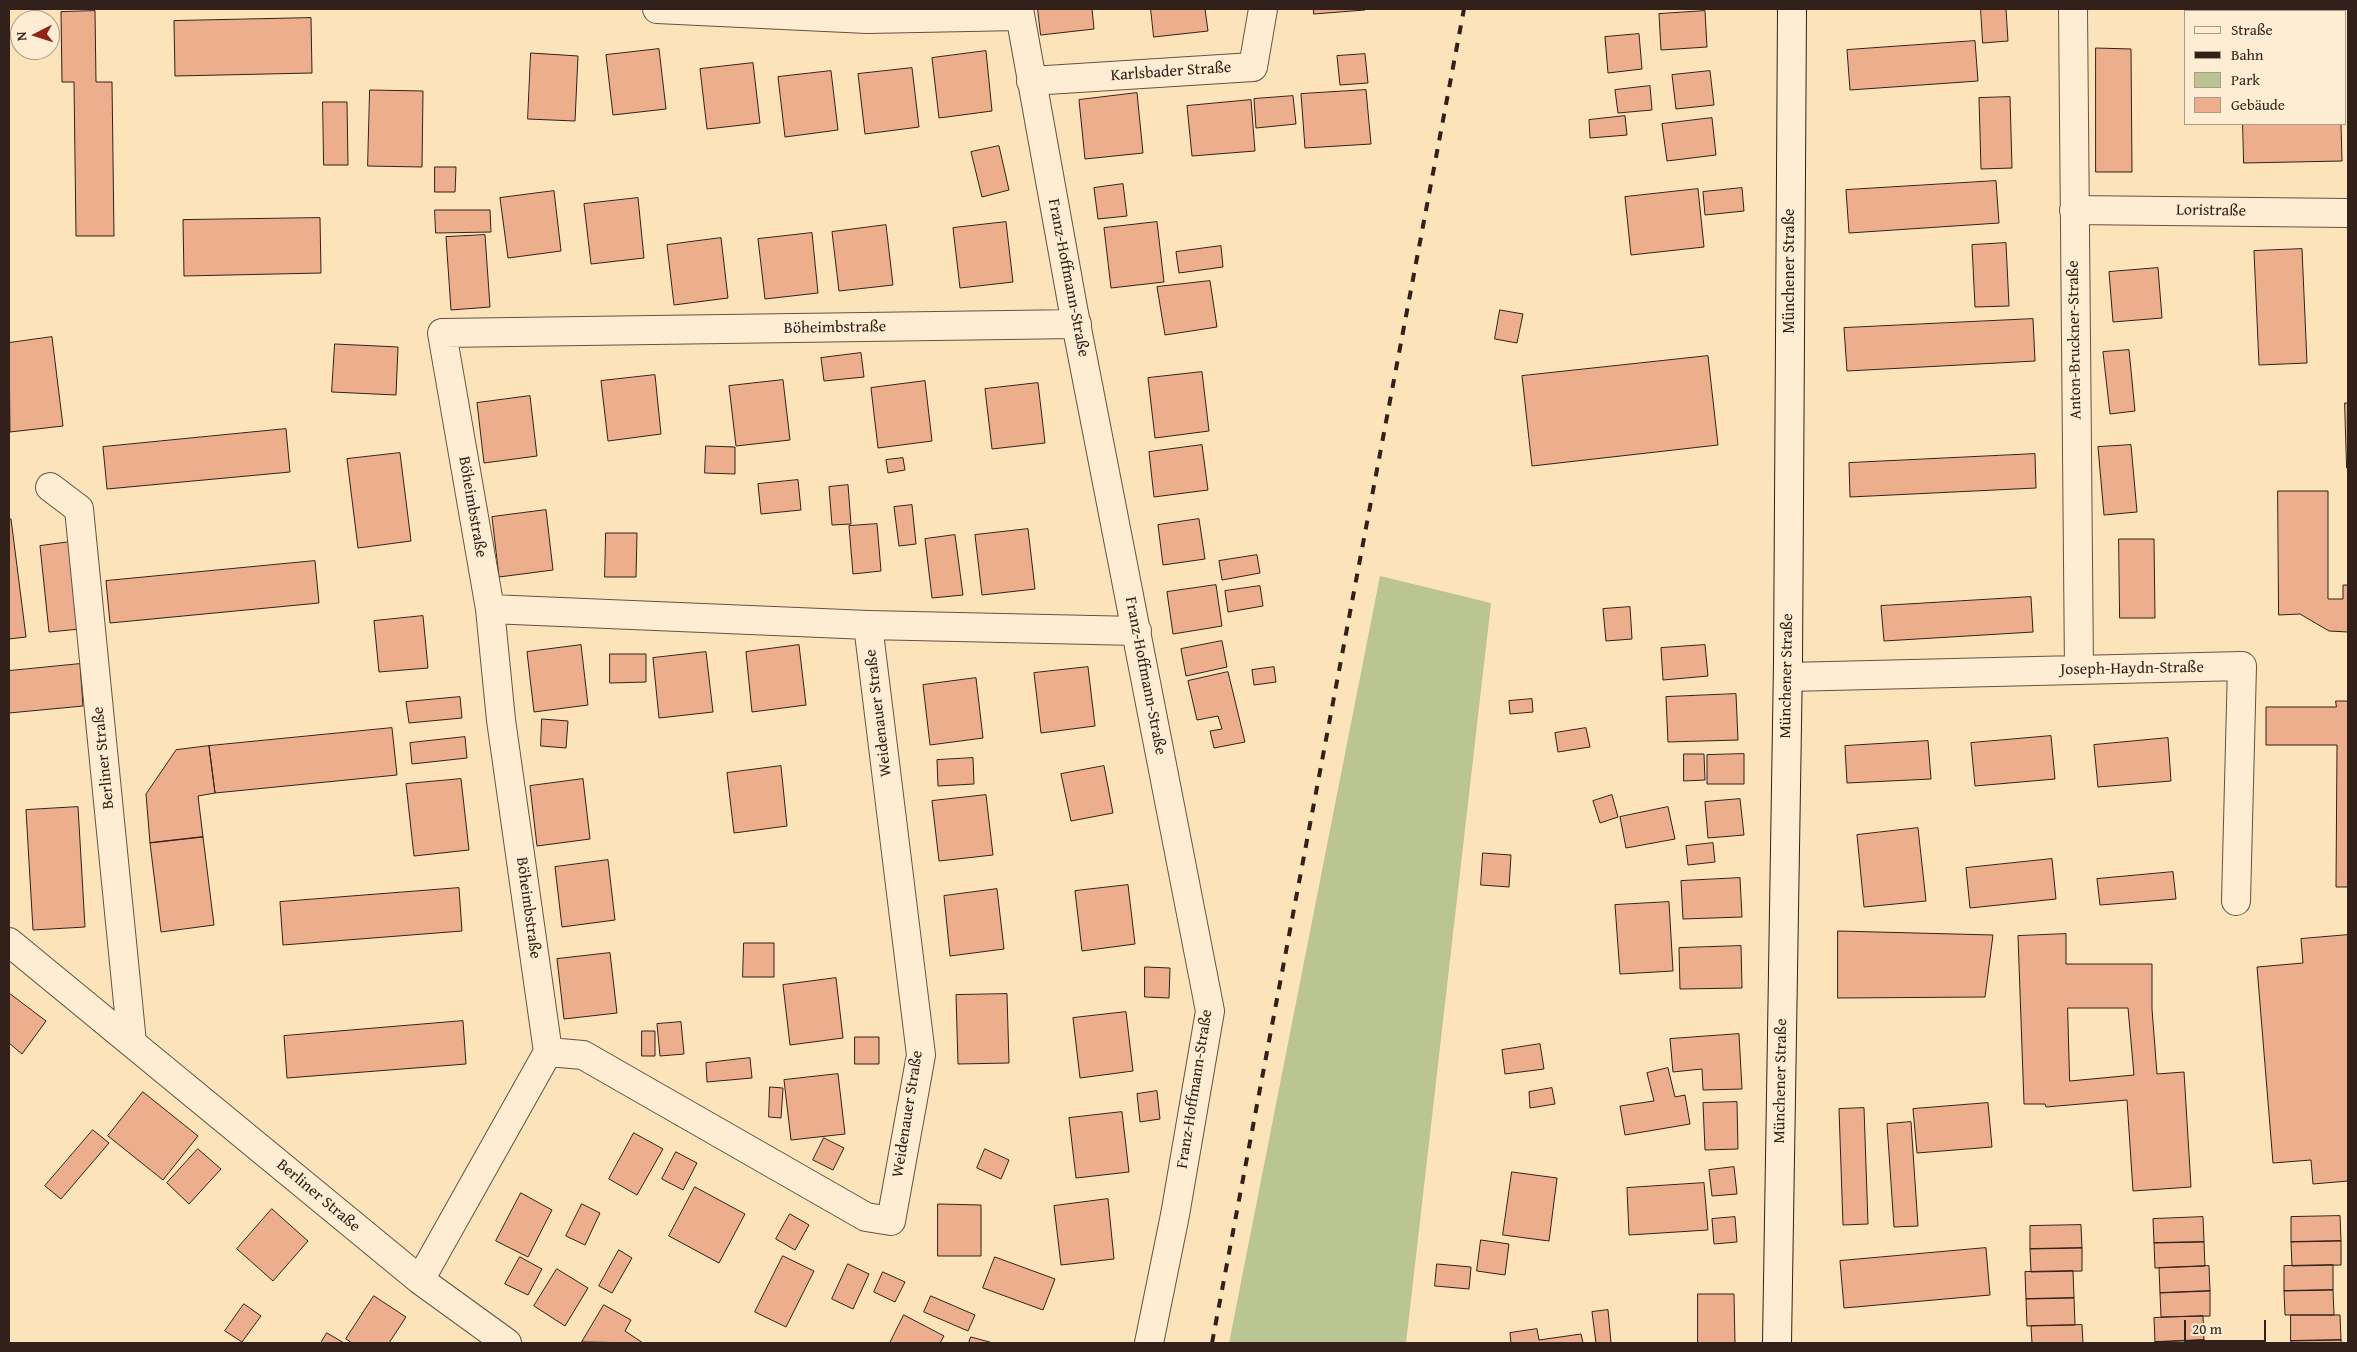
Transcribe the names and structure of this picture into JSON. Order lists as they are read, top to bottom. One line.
{"streets":{"street":["Karlsbader Straße","Loristraße","Münchener Straße","Franz-Hoffmann-Straße","Böheimbstraße","Anton-Bruckner-Straße","Joseph-Haydn-Straße","Weidenauer Straße","Berliner Straße"]},"crossings":[["Karlsbader Straße","Franz-Hoffmann-Straße"],["Loristraße","Anton-Bruckner-Straße"],["Münchener Straße","Joseph-Haydn-Straße"],["Franz-Hoffmann-Straße","Böheimbstraße"],["Franz-Hoffmann-Straße","Weidenauer Straße"],["Böheimbstraße","Weidenauer Straße"],["Anton-Bruckner-Straße","Joseph-Haydn-Straße"]],"legend":["Straße","Bahn","Park","Gebäude"],"scale_bar":"20 m","north":"left"}
